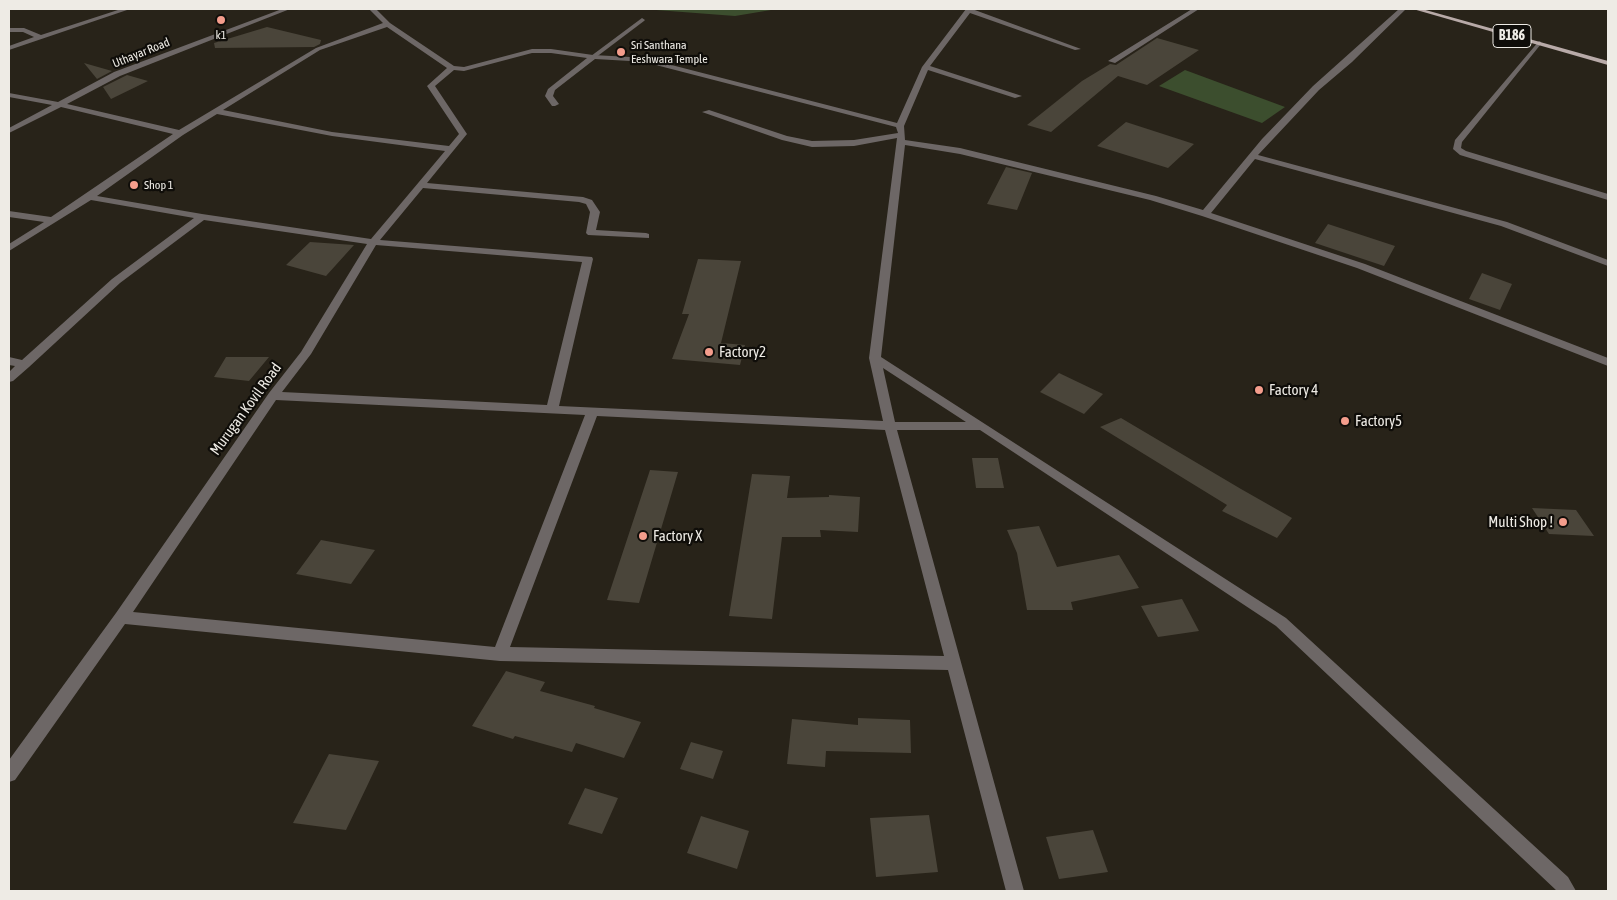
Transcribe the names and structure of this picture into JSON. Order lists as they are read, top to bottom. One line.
{"streets":{"main road":["B186"],"street":["Uthayar Road","Murugan Kovil Road"]},"places":["k1","Sri Santhana Eeshwara Temple","Shop 1","Factory2","Factory 4","Factory5","Multi Shop !","Factory X"]}
